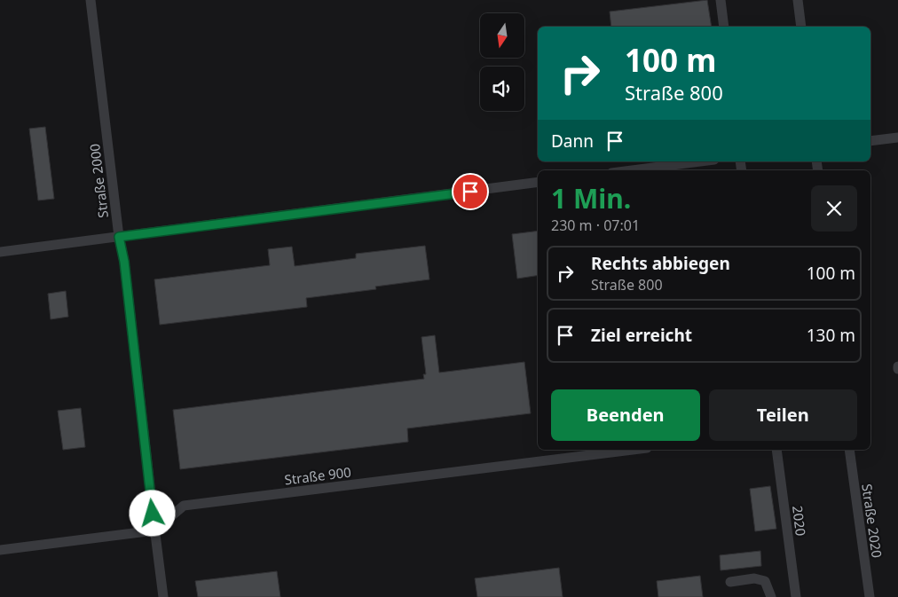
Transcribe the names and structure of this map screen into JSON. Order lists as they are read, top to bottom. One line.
{"streets":{"lane":["Straße 2000","Straße 900","2020","Straße 2020"]},"crossings":[["Straße 2000","Straße 900"]],"north":"bottom","page":{"turn":["100 m","Straße 800"],"then":"Dann","heading":["1 Min.","230 m · 07:01"],"list":[{"name":"Rechts abbiegen","note":"Straße 800","value":"100 m"},{"name":"Ziel erreicht","value":"130 m"}],"buttons":["Beenden","Teilen"]}}
